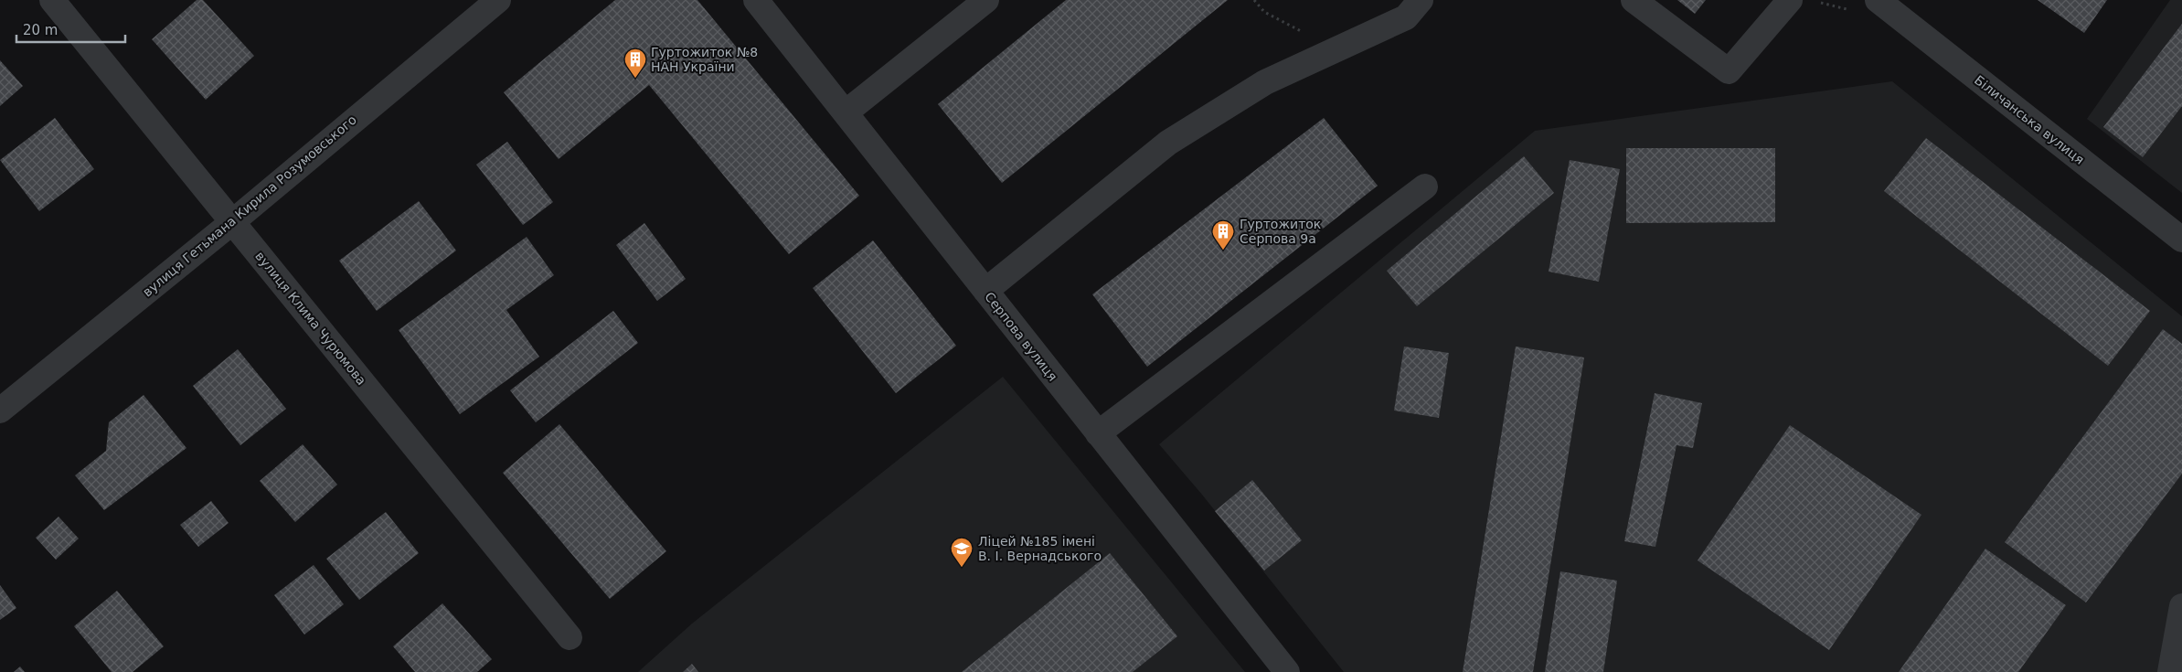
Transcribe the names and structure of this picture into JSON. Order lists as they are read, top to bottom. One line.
{"streets":{"street":["Біличанська вулиця","вулиця Гетьмана Кирила Розумовського","вулиця Клима Чурюмова","Серпова вулиця"]},"crossings":[["вулиця Гетьмана Кирила Розумовського","вулиця Клима Чурюмова"]],"places":{"building":["Гуртожиток №8 НАН України","Гуртожиток Серпова 9а"],"school or university":["Ліцей №185 імені В. І. Вернадського"]},"scale_bar":"20 m"}
